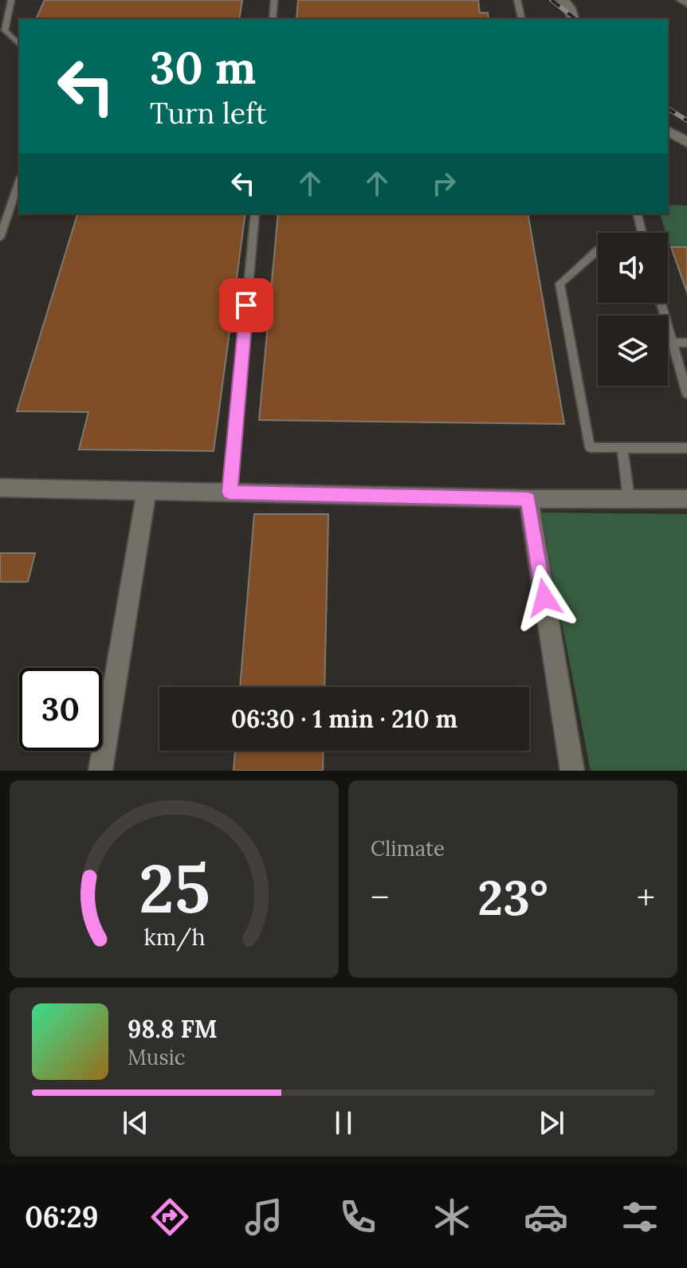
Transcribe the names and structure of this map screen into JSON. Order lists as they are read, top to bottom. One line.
{"page":{"turn":["30 m","Turn left"],"limit":"30","trip":"06:30 · 1 min · 210 m","tile":"Climate","heat":["−","23°","+"],"song":["98.8 FM","Music"],"tabs":"06:29","gauge":["25","km/h"]}}
